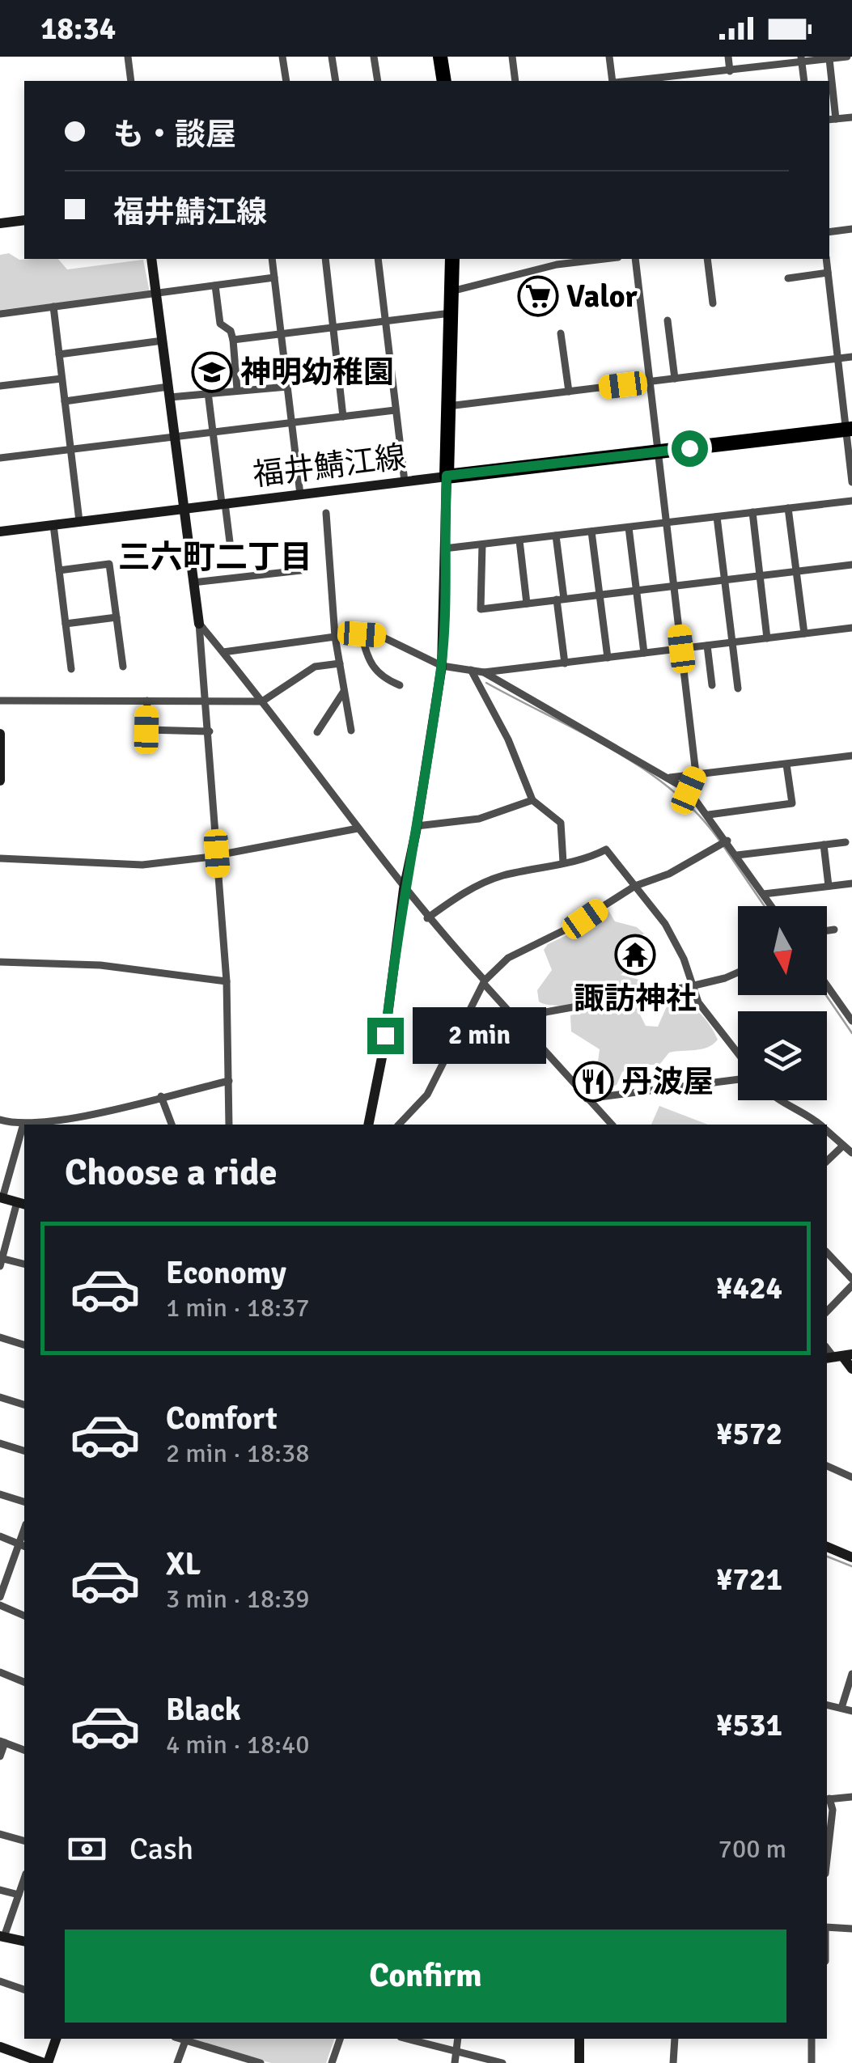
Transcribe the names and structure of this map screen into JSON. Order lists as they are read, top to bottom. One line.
{"streets":{"main road":["福井鯖江線"]},"districts":["三六町二丁目"],"places":{"supermarket":["Valor"],"school or university":["神明幼稚園"],"temple":["諏訪神社"],"restaurant":["丹波屋"]},"north":"bottom","page":{"status":"18:34","banner":["も・談屋","福井鯖江線"],"bubble":"2 min","heading":"Choose a ride","list":[{"name":"Economy","note":"1 min · 18:37","value":"¥424"},{"name":"Comfort","note":"2 min · 18:38","value":"¥572"},{"name":"XL","note":"3 min · 18:39","value":"¥721"},{"name":"Black","note":"4 min · 18:40","value":"¥531"}],"pay":["Cash","700 m"],"buttons":"Confirm"}}
